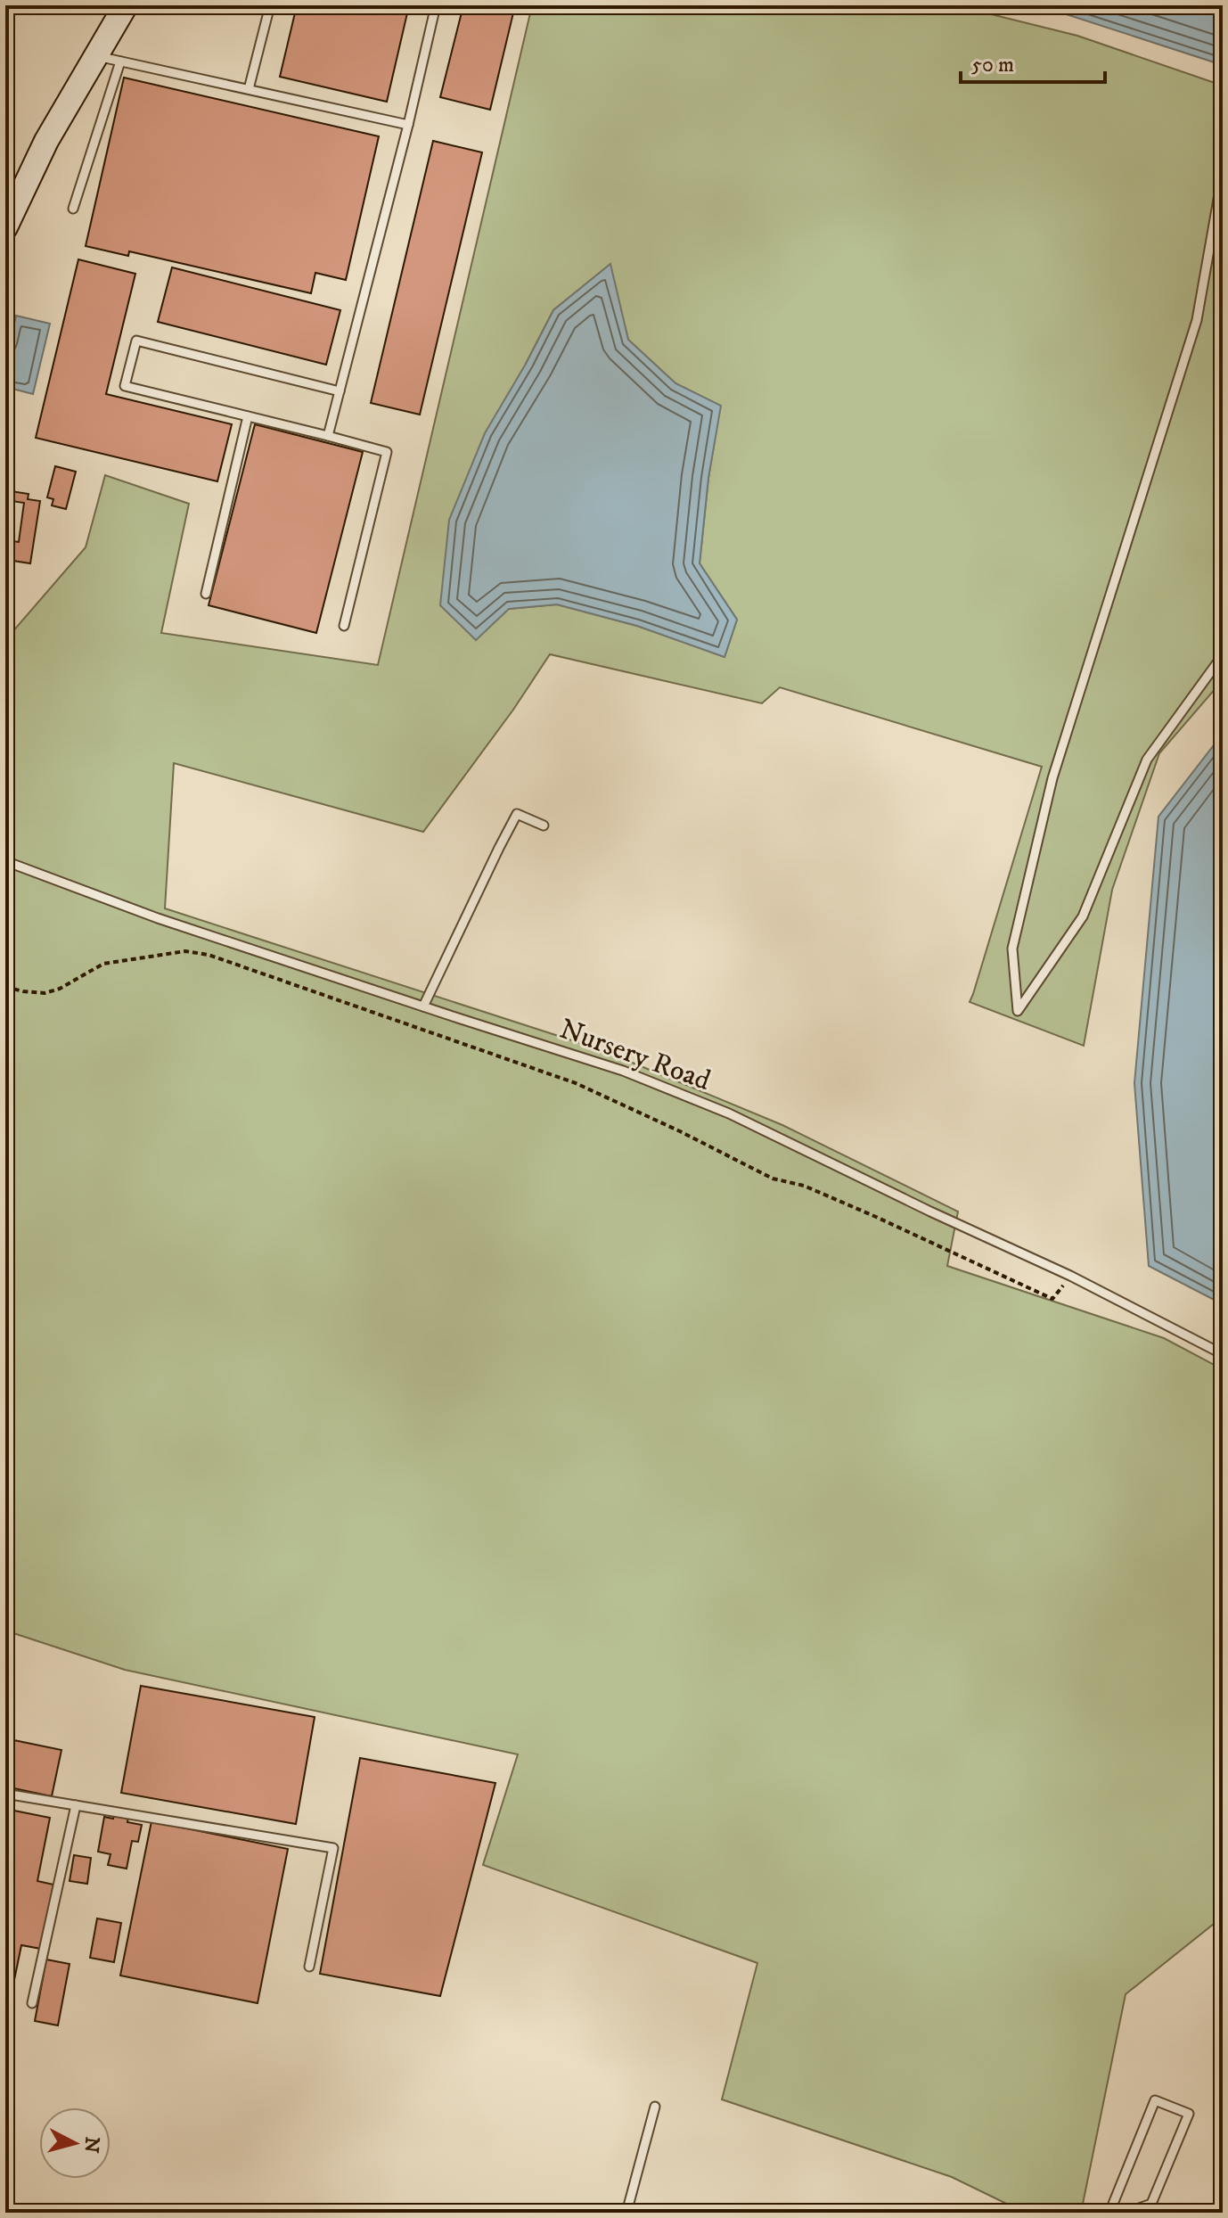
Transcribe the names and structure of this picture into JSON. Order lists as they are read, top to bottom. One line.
{"streets":{"lane":["Nursery Road"]},"scale_bar":"50 m","north":"right"}
